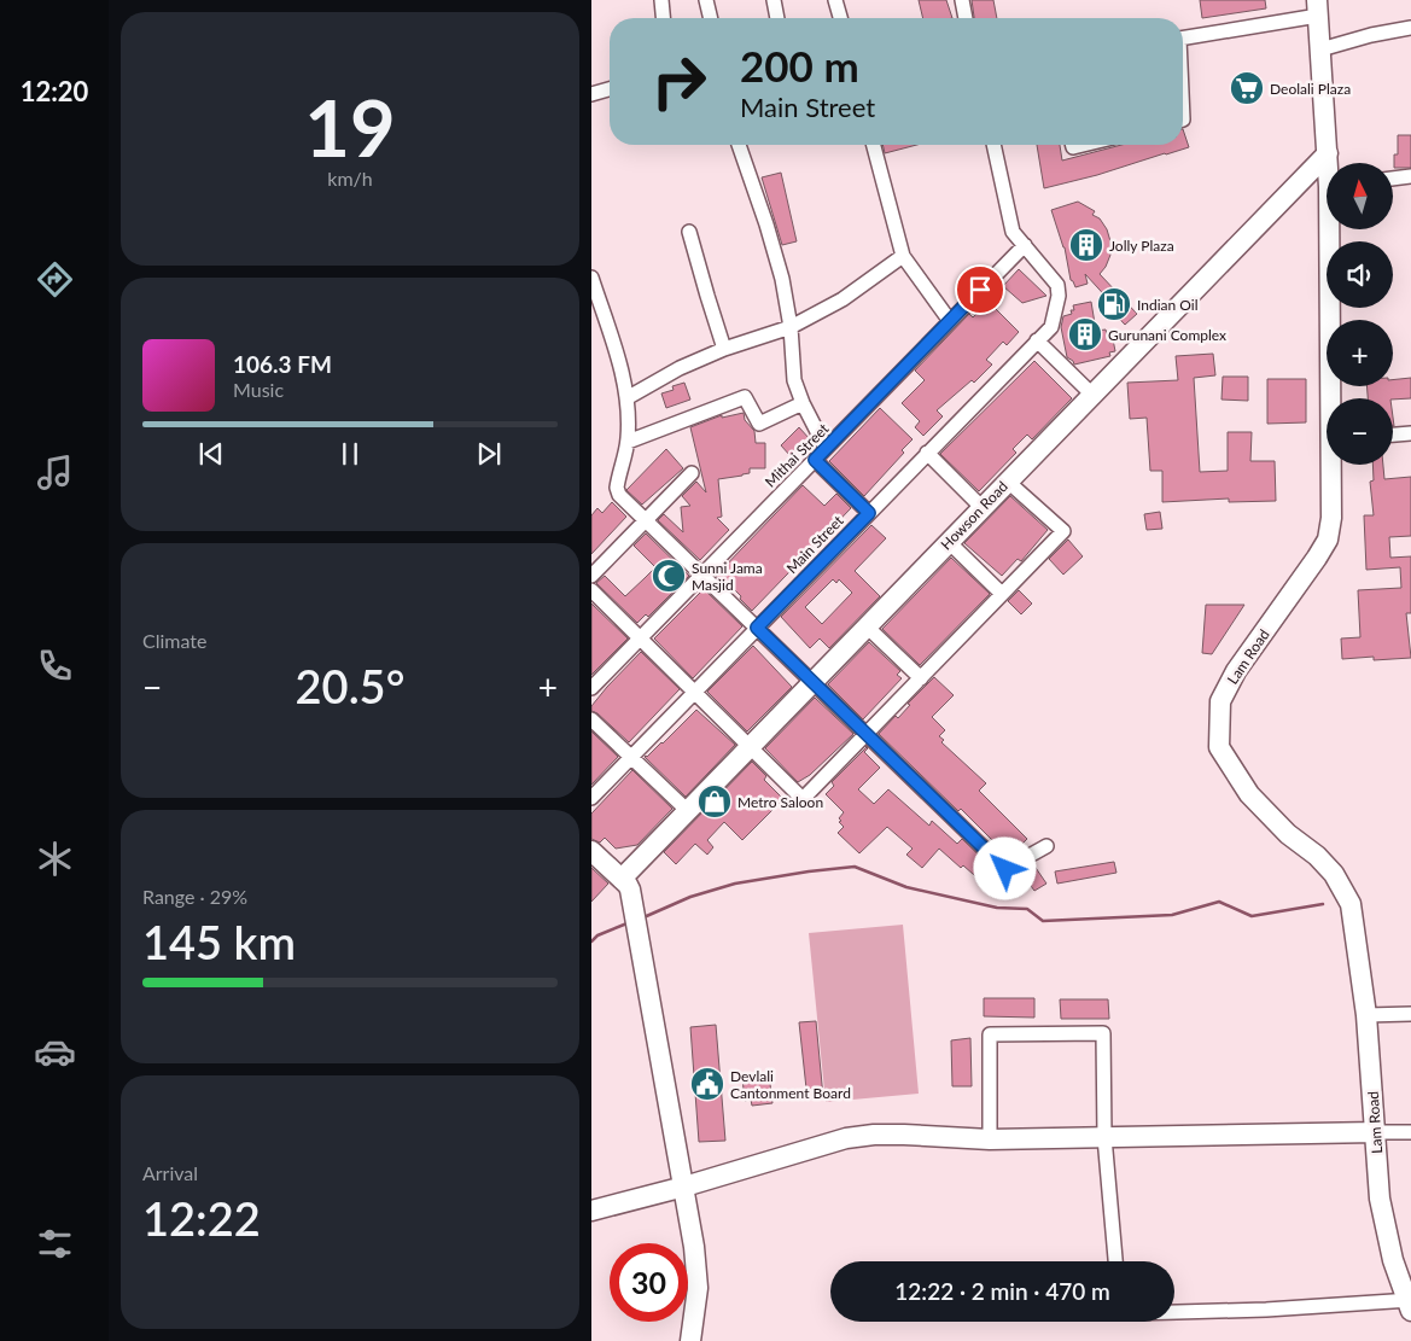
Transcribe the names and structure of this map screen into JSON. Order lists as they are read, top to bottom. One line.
{"streets":{"street":["Mithai Street","Howson Road","Main Street","Lam Road"]},"crossings":[["Mithai Street","Main Street"],["Howson Road","Lam Road"]],"places":{"supermarket":["Deolali Plaza"],"building":["Jolly Plaza","Gurunani Complex"],"fuel station":["Indian Oil"],"mosque":["Sunni Jama Masjid"],"shop":["Metro Saloon"],"public building":["Devlali Cantonment Board"]},"north":"top","page":{"tabs":"12:20","tile":[["19","km/h"],"Climate",["Range · 29%","145 km"],["Arrival","12:22"]],"turn":["200 m","Main Street"],"map_buttons":["+","−"],"song":["106.3 FM","Music"],"heat":["−","20.5°","+"],"limit":"30","trip":"12:22 · 2 min · 470 m"}}
